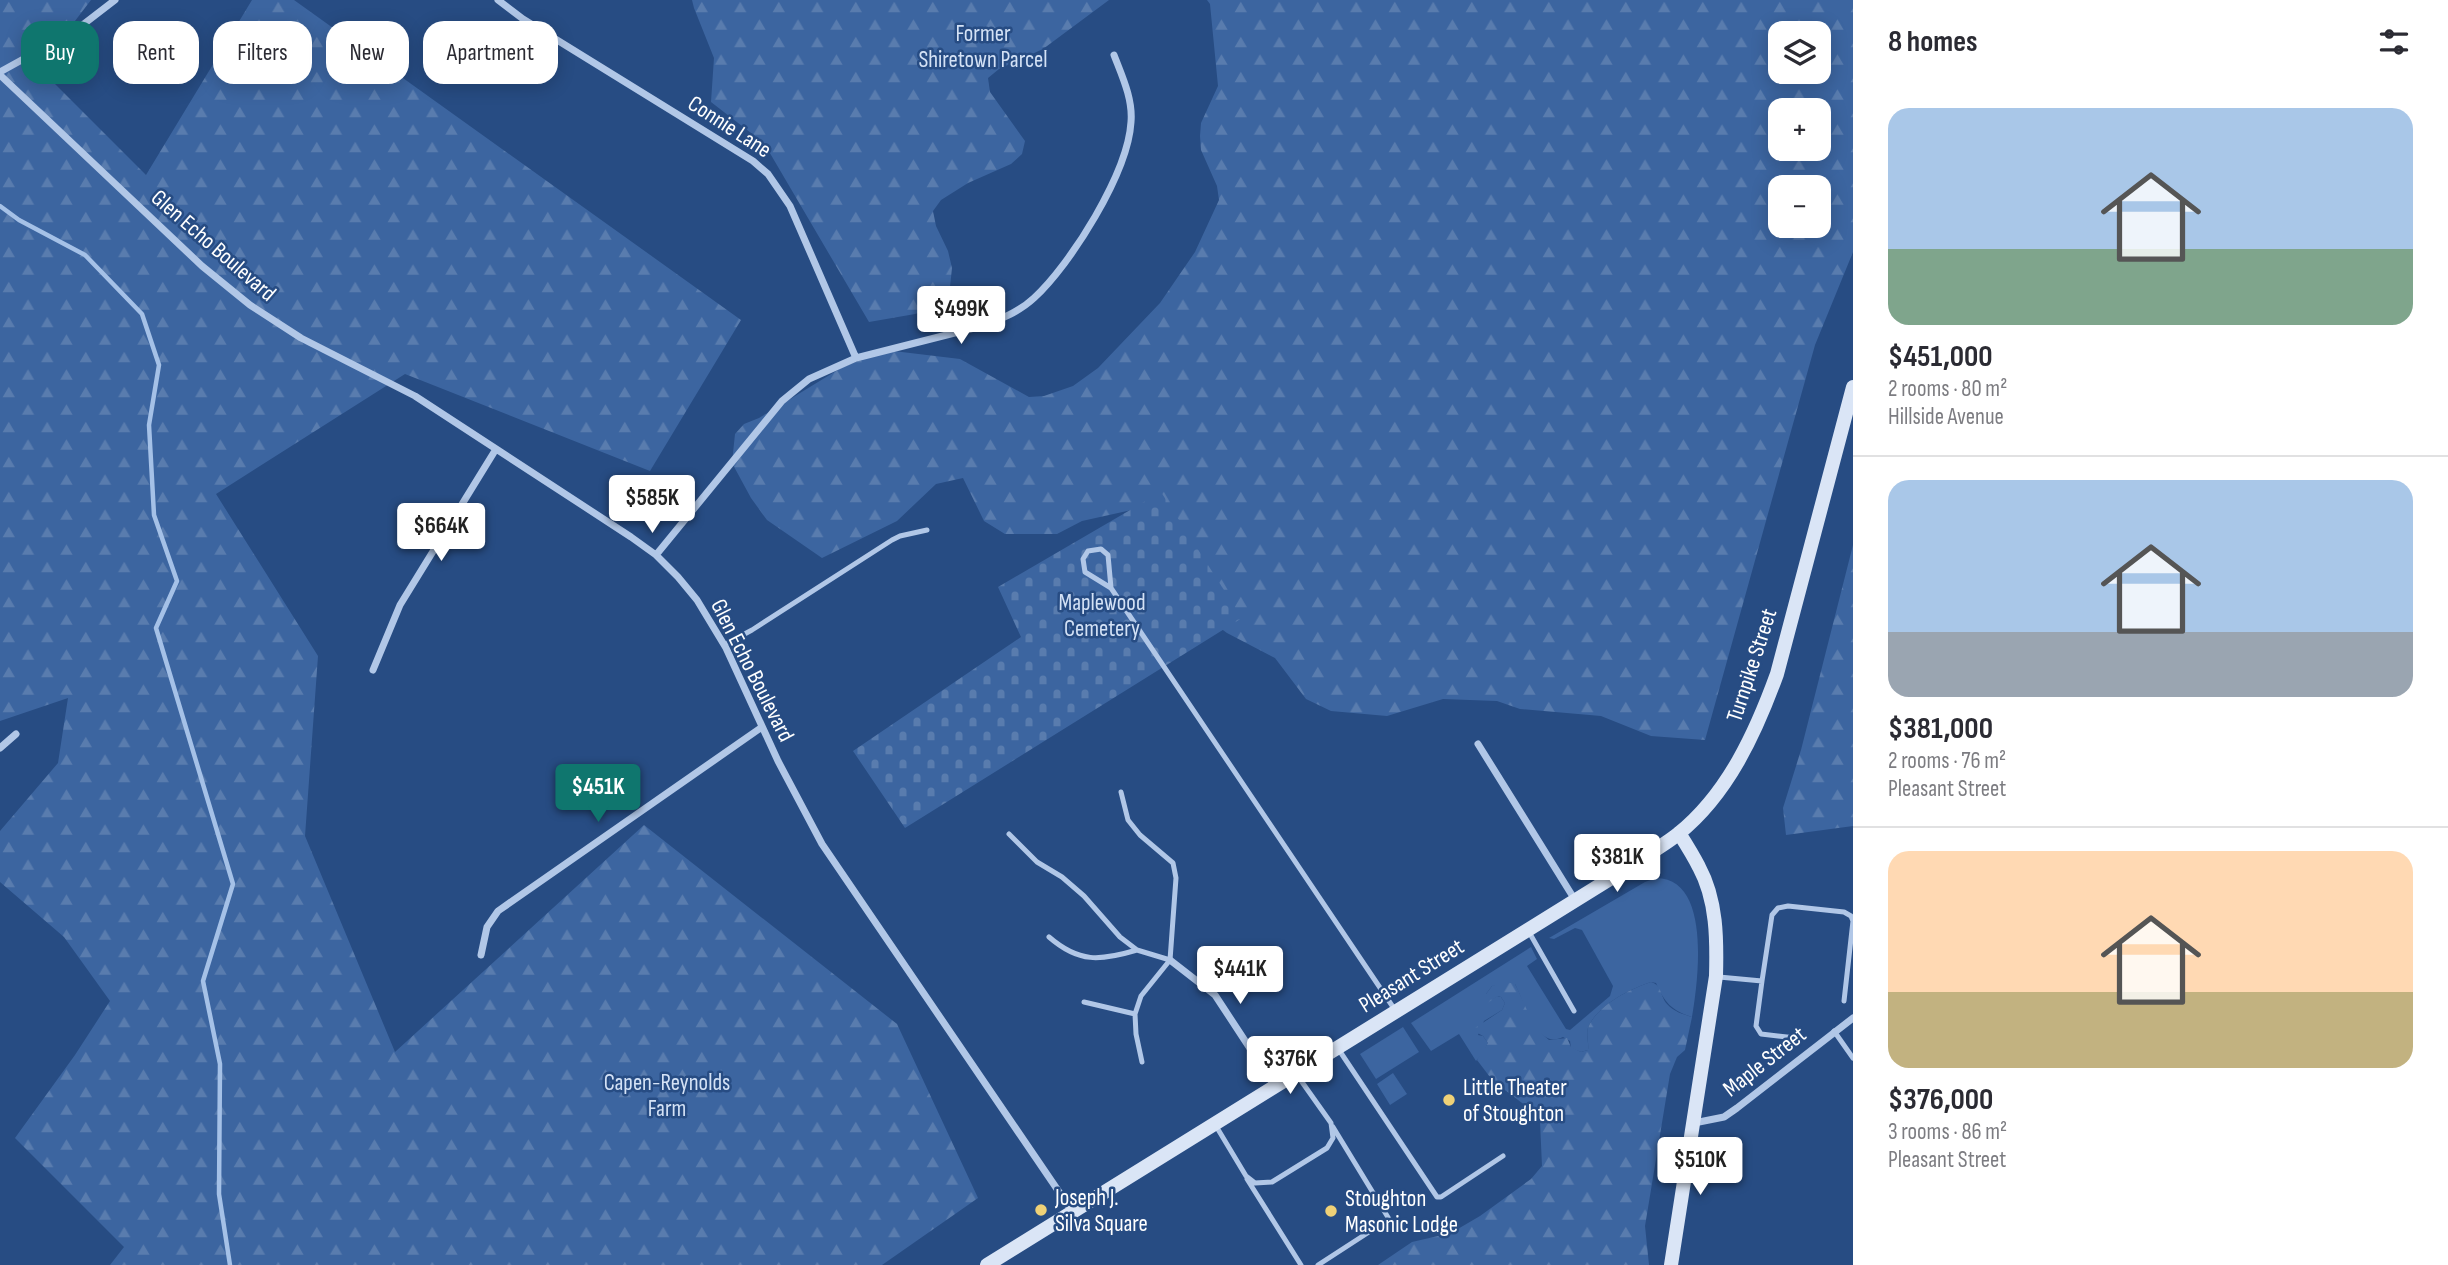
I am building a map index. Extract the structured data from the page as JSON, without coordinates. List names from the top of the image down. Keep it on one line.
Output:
{"streets":{"main road":["Turnpike Street","Pleasant Street"],"street":["Connie Lane","Glen Echo Boulevard","Maple Street"]},"crossings":[["Glen Echo Boulevard","Pleasant Street"],["Turnpike Street","Pleasant Street"]],"parks":["Former Shiretown Parcel","Maplewood Cemetery","Capen-Reynolds Farm"],"places":["Little Theater of Stoughton","Joseph J. Silva Square","Stoughton Masonic Lodge"],"page":{"heading":"8 homes","map_buttons":["+","−"],"chip":["Buy","Rent","Filters","New","Apartment"],"list":[{"name":"$451,000","note":"2 rooms · 80 m² · Hillside Avenue"},{"name":"$381,000","note":"2 rooms · 76 m² · Pleasant Street"},{"name":"$376,000","note":"3 rooms · 86 m² · Pleasant Street"}],"price":["$499K","$585K","$664K","$451K","$381K","$441K","$376K","$510K"]}}
